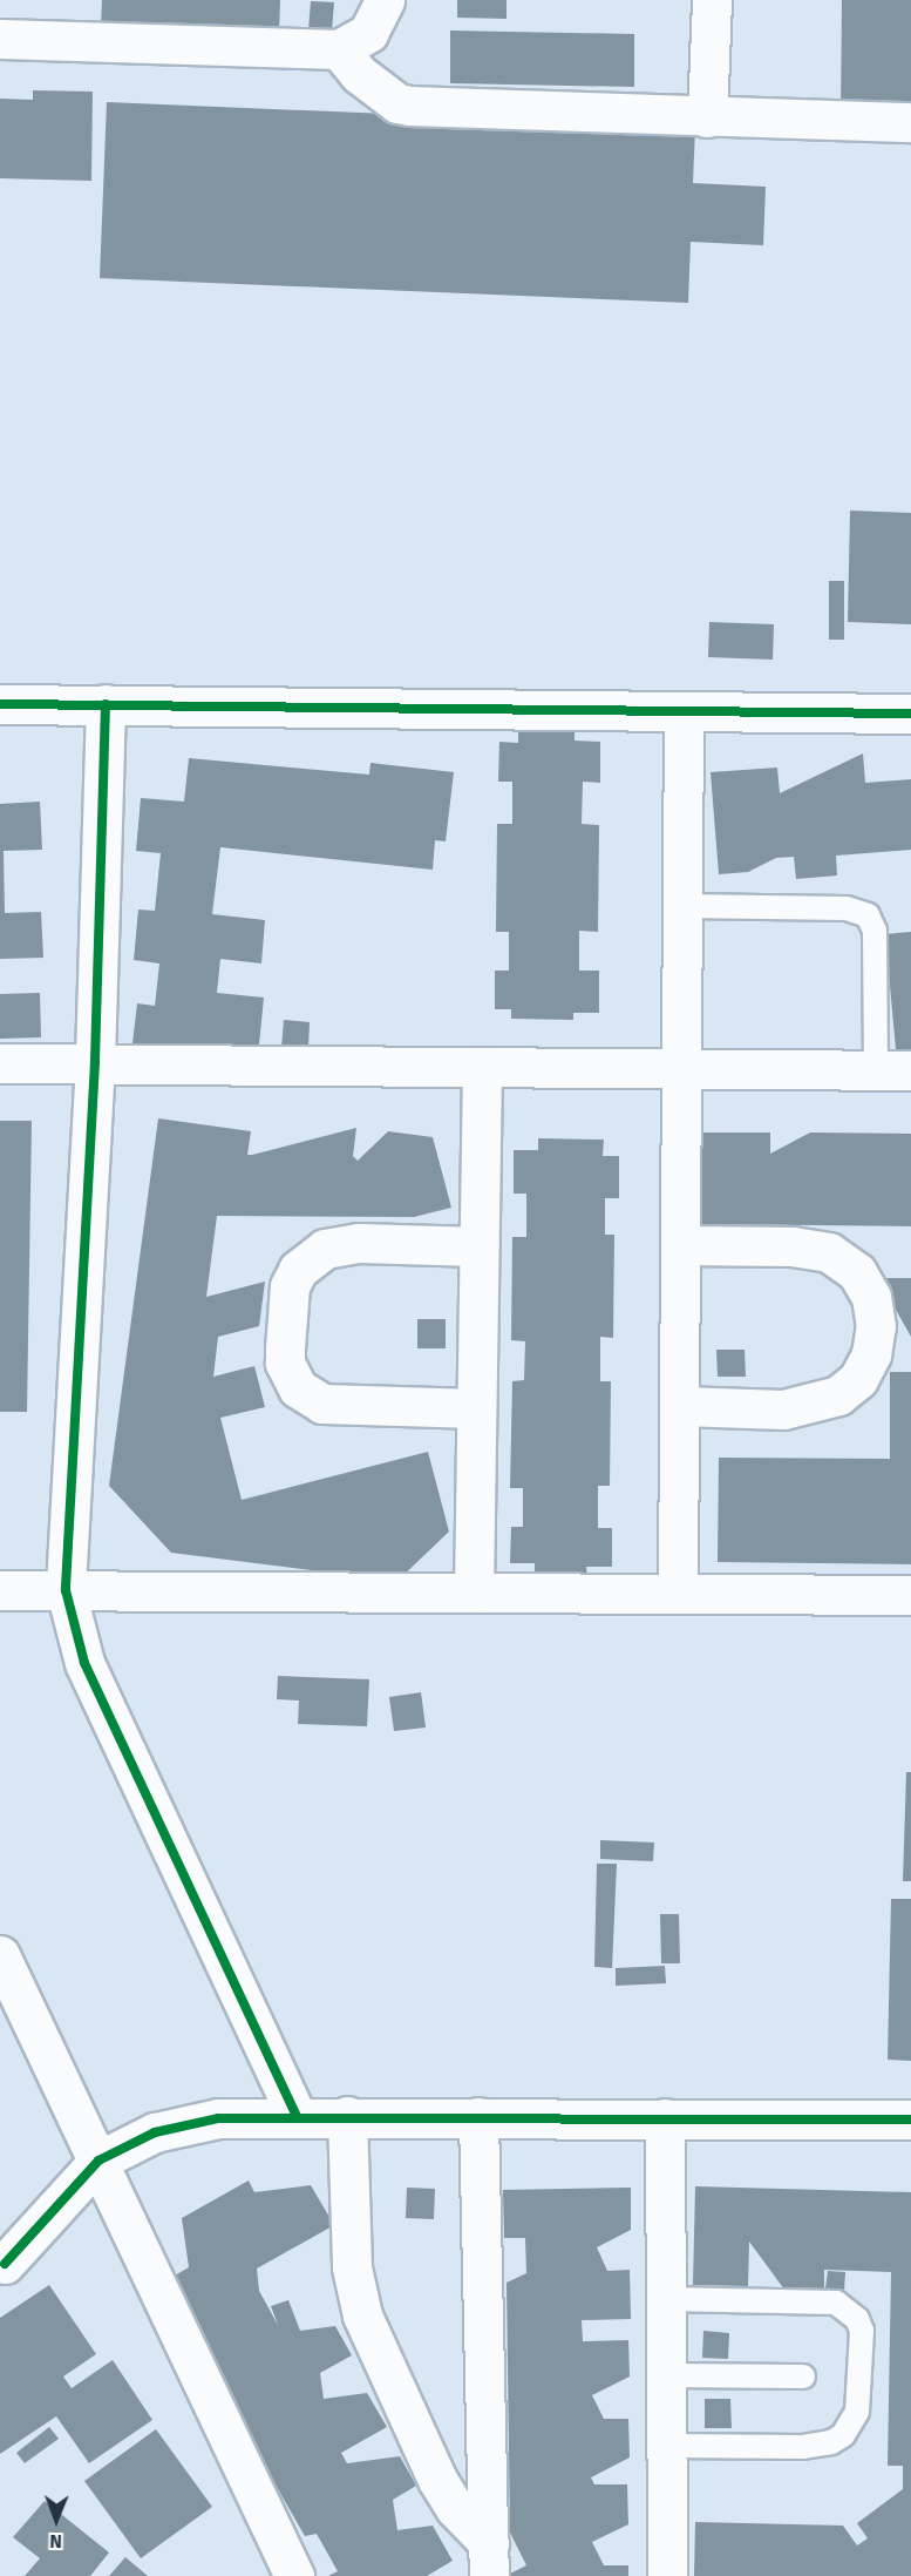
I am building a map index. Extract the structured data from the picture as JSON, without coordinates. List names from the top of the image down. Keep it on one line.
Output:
{"north":"bottom"}
